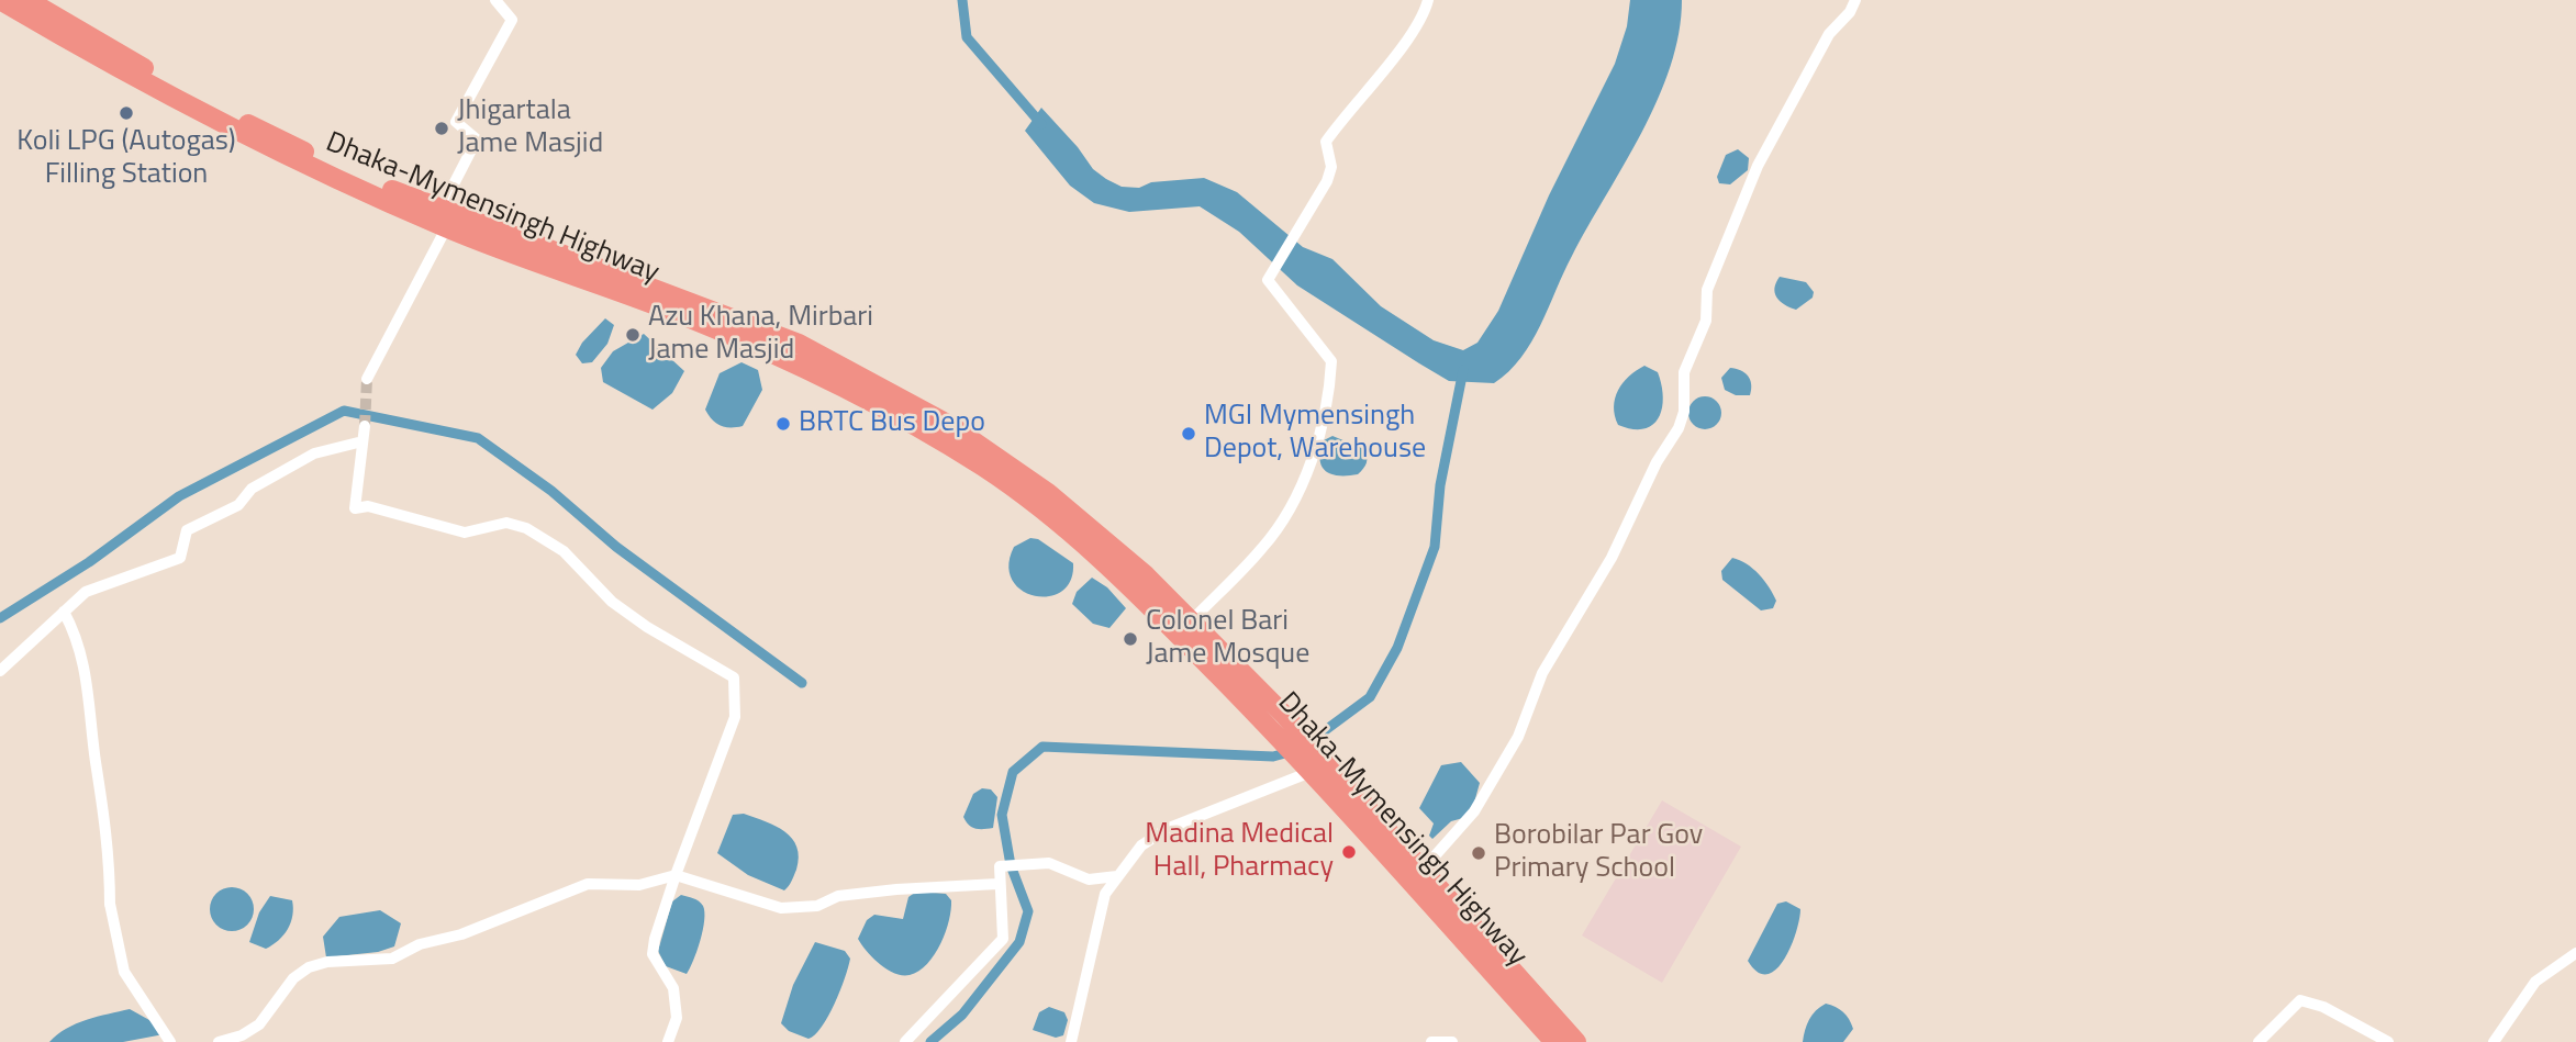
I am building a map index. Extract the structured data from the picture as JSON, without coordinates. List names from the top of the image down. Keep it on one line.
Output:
{"streets":{"highway":["Dhaka-Mymensingh Highway"]},"places":["Koli LPG (Autogas) Filling Station","Jhigartala Jame Masjid","Azu Khana, Mirbari Jame Masjid","BRTC Bus Depo","MGI Mymensingh Depot, Warehouse","Colonel Bari Jame Mosque","Madina Medical Hall, Pharmacy","Borobilar Par Gov Primary School"]}
